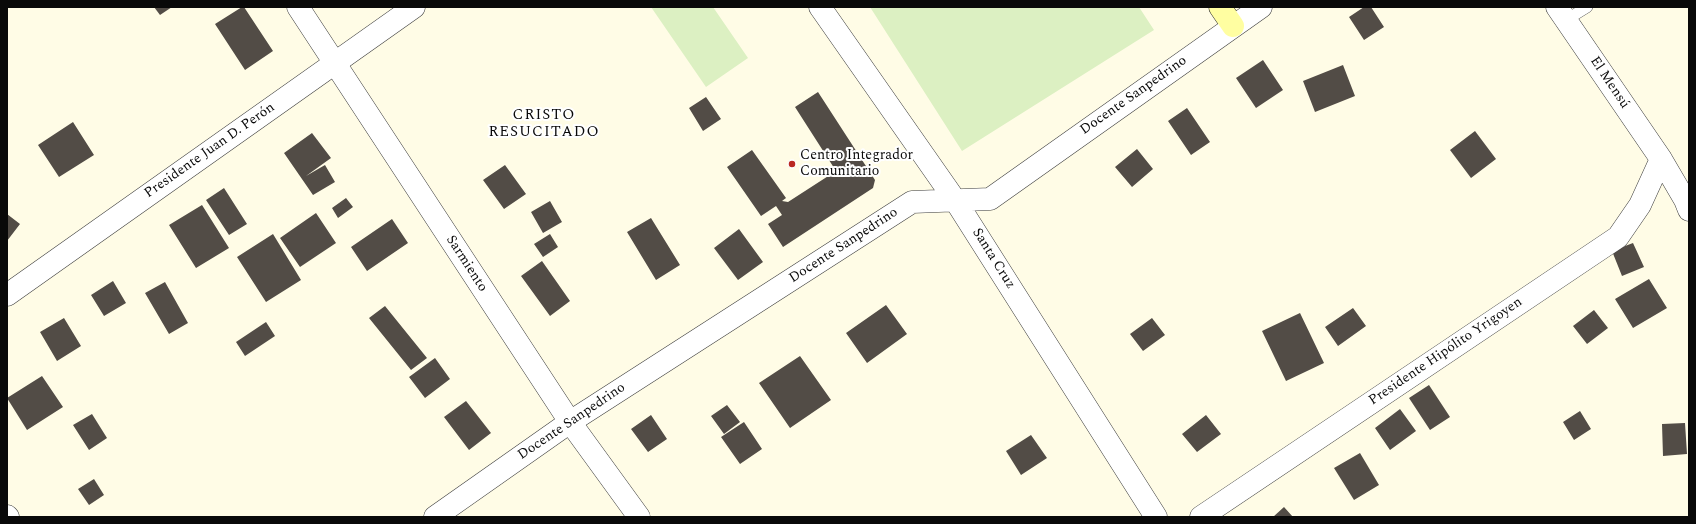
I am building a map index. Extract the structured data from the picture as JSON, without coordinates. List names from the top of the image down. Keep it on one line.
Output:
{"streets":{"street":["El Mensú","Docente Sanpedrino","Presidente Juan D. Perón","Santa Cruz","Sarmiento","Presidente Hipólito Yrigoyen"]},"crossings":[["El Mensú","Presidente Hipólito Yrigoyen"],["Docente Sanpedrino","Santa Cruz"],["Docente Sanpedrino","Sarmiento"],["Presidente Juan D. Perón","Sarmiento"]],"districts":["CRISTO RESUCITADO"],"places":["Centro Integrador Comunitario"]}
